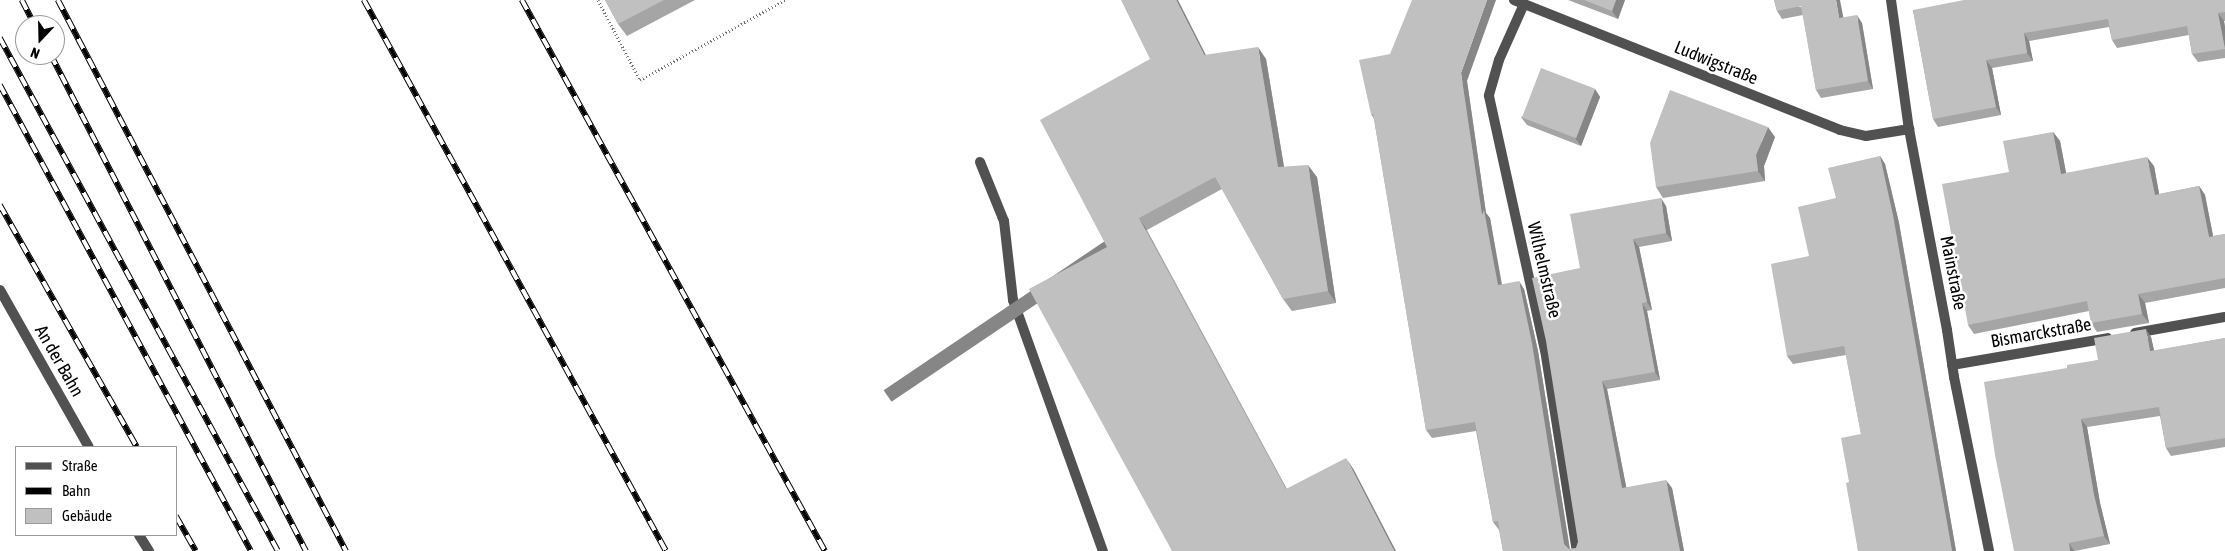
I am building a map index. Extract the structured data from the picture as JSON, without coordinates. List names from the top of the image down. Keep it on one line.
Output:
{"streets":{"street":["Ludwigstraße","Wilhelmstraße","Mainstraße","Bismarckstraße","An der Bahn"]},"crossings":[["Ludwigstraße","Wilhelmstraße"],["Ludwigstraße","Mainstraße"],["Mainstraße","Bismarckstraße"]],"legend":["Straße","Bahn","Gebäude"],"north":"bottom"}
